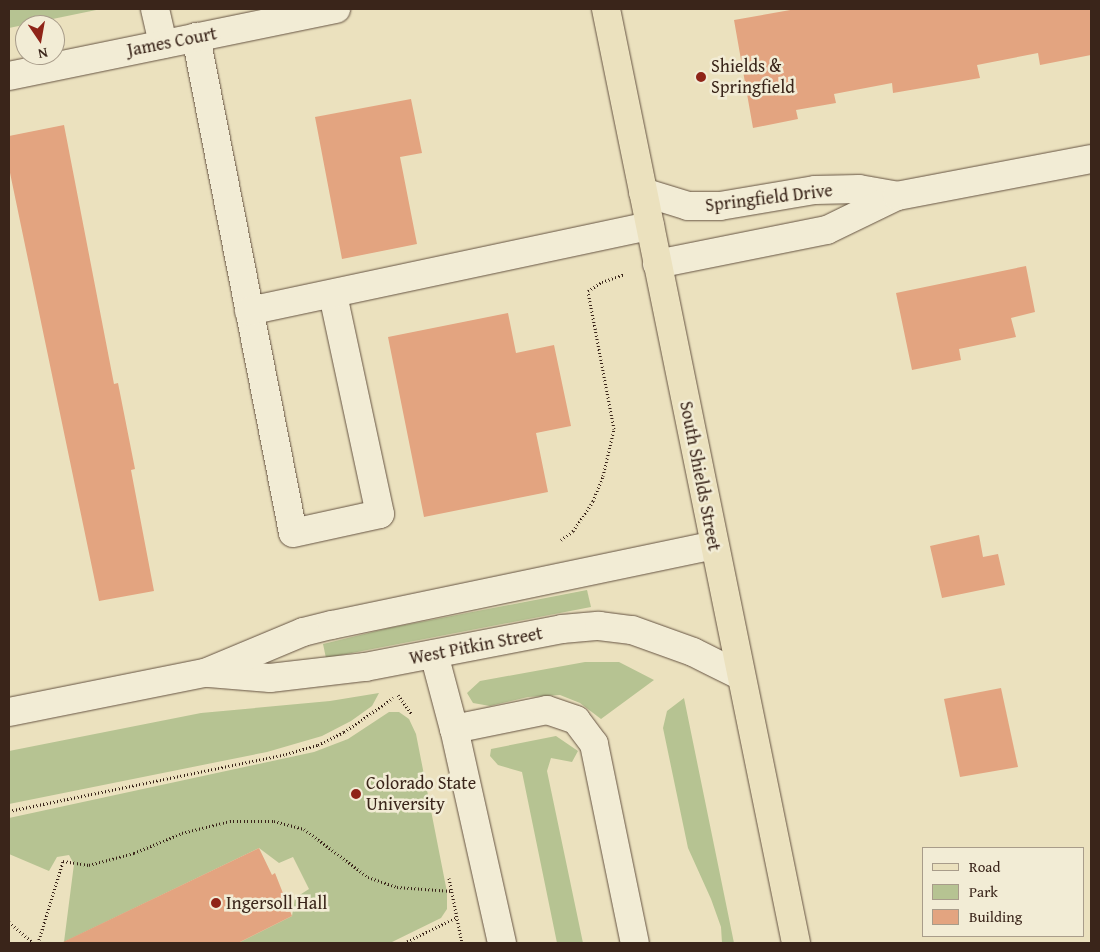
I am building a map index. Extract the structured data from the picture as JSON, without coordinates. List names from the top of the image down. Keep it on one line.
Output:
{"streets":{"main road":["South Shields Street"],"street":["James Court","Springfield Drive","West Pitkin Street"]},"crossings":[["Springfield Drive","South Shields Street"],["South Shields Street","West Pitkin Street"]],"places":["Shields & Springfield","Colorado State University","Ingersoll Hall"],"legend":["Road","Park","Building"],"north":"bottom"}
